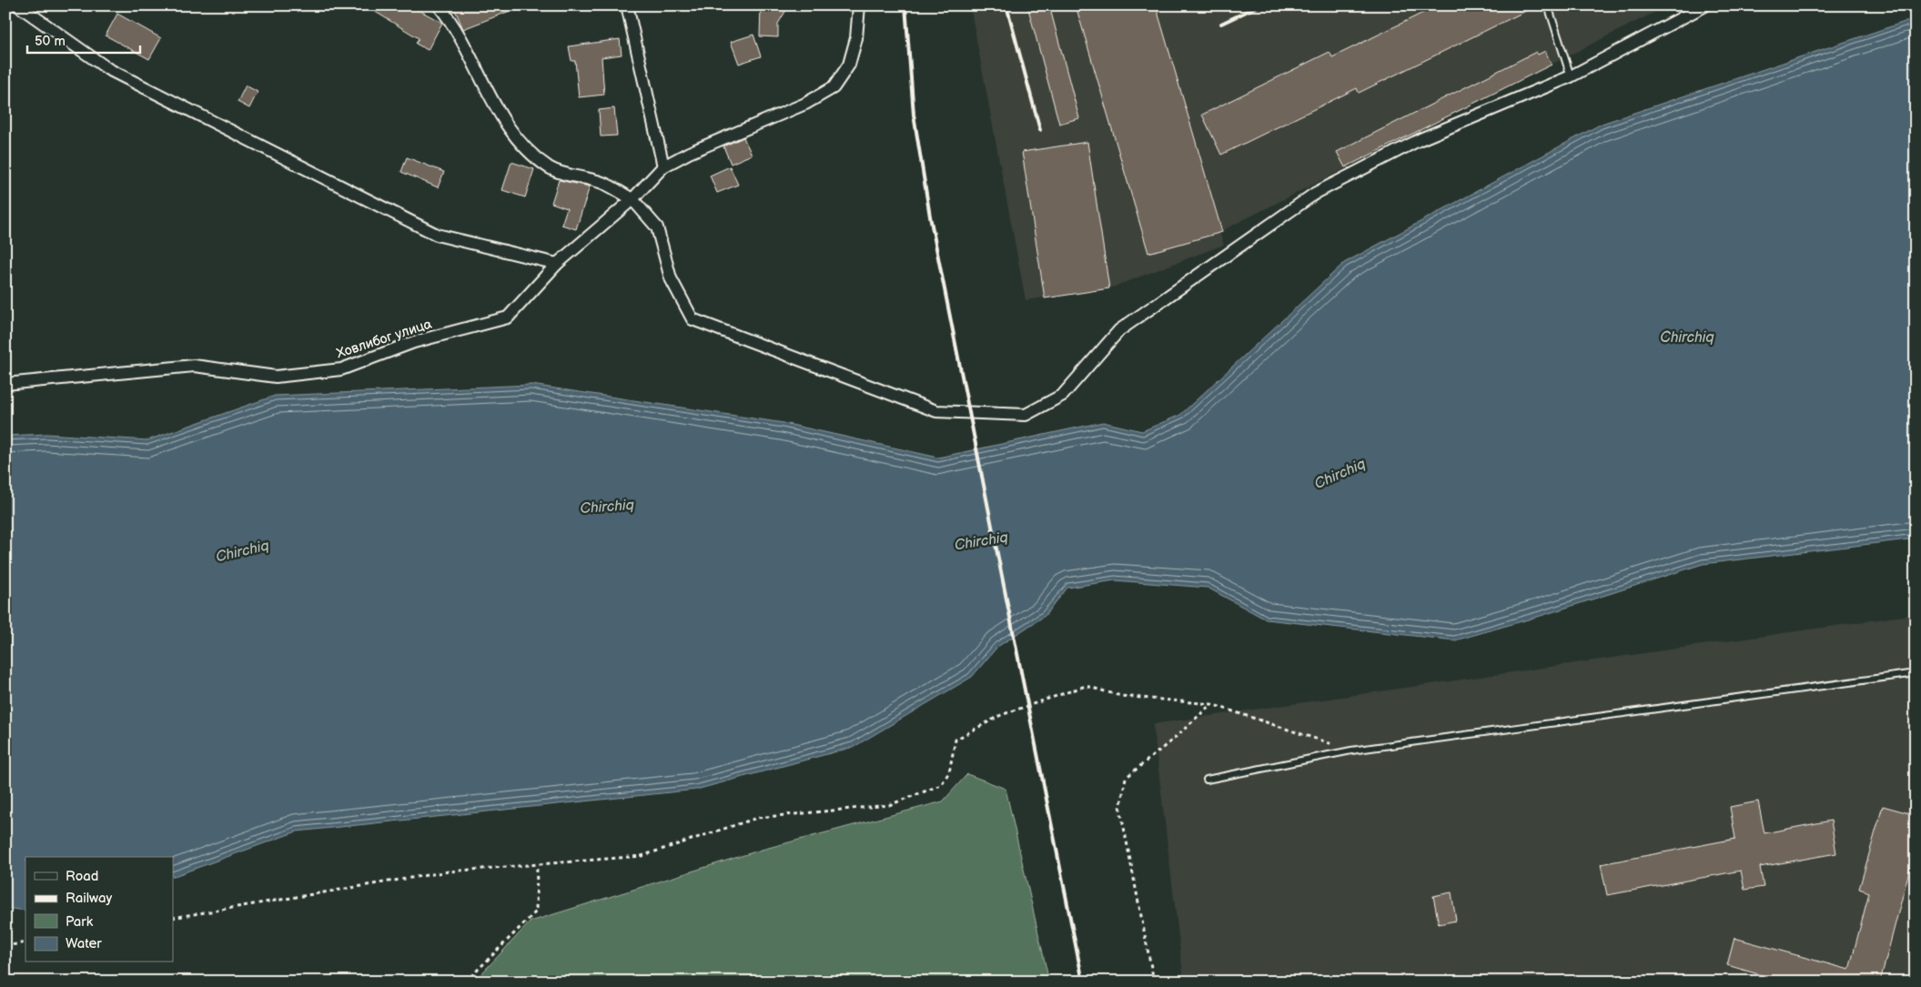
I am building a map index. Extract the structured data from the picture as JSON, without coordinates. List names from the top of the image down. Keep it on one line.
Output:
{"streets":{"street":["Ховлибог улица"]},"water":["Chirchiq"],"legend":["Road","Railway","Park","Water"],"scale_bar":"50 m"}
